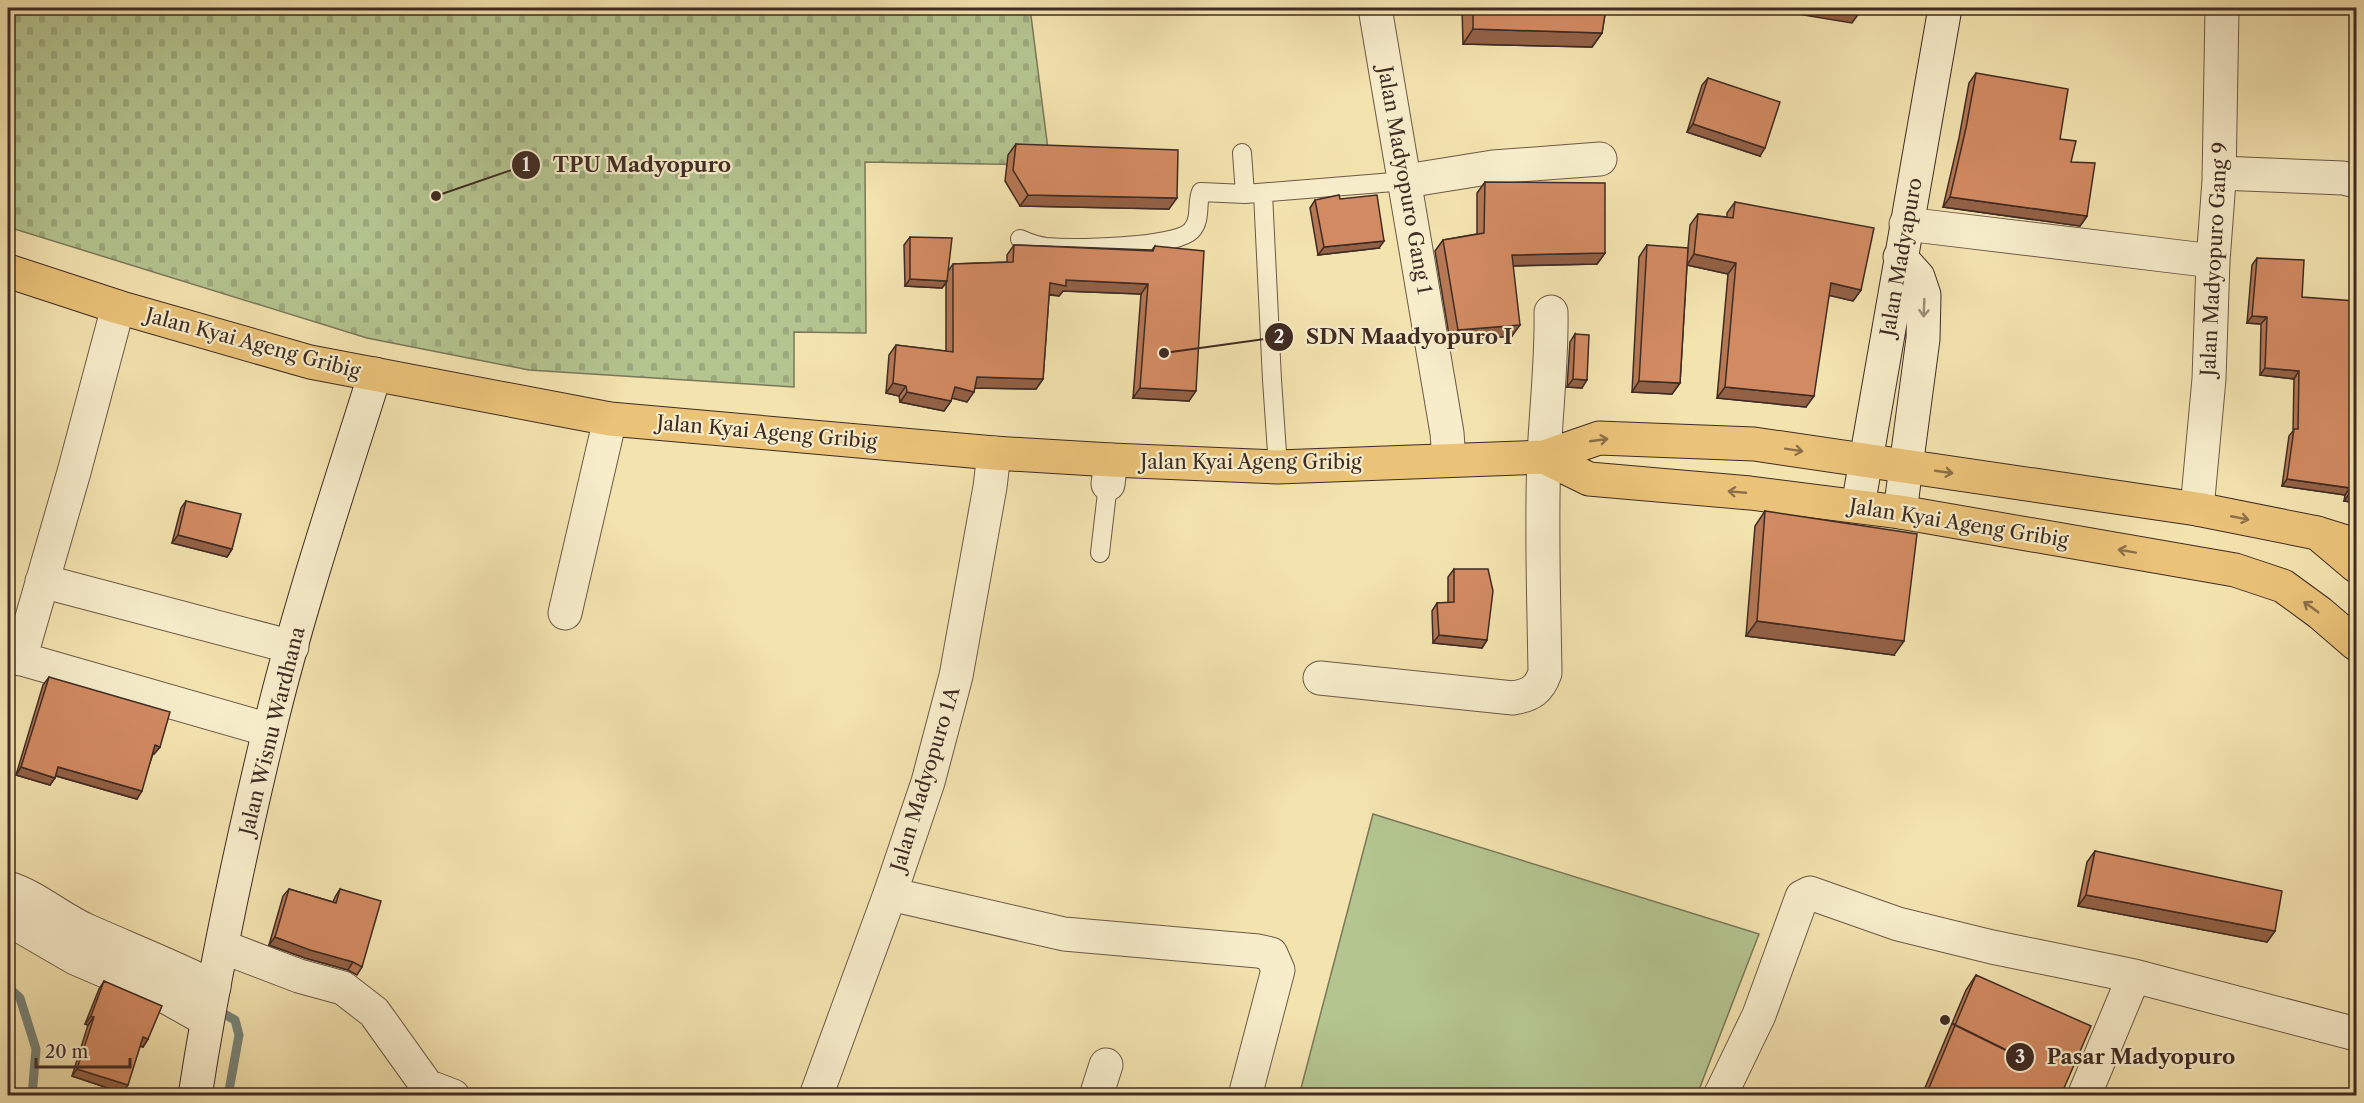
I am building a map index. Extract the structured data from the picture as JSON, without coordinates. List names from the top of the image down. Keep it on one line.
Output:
{"streets":{"main road":["Jalan Kyai Ageng Gribig"],"street":["Jalan Madyopuro Gang 1","Jalan Madyapuro","Jalan Madyopuro Gang 9","Jalan Wisnu Wardhana","Jalan Madyopuro 1A"]},"crossings":[["Jalan Madyopuro Gang 1","Jalan Kyai Ageng Gribig"],["Jalan Madyapuro","Jalan Kyai Ageng Gribig"],["Jalan Madyopuro Gang 9","Jalan Kyai Ageng Gribig"],["Jalan Kyai Ageng Gribig","Jalan Wisnu Wardhana"],["Jalan Kyai Ageng Gribig","Jalan Madyopuro 1A"]],"places":["TPU Madyopuro","SDN Maadyopuro I","Pasar Madyopuro"],"scale_bar":"20 m"}
